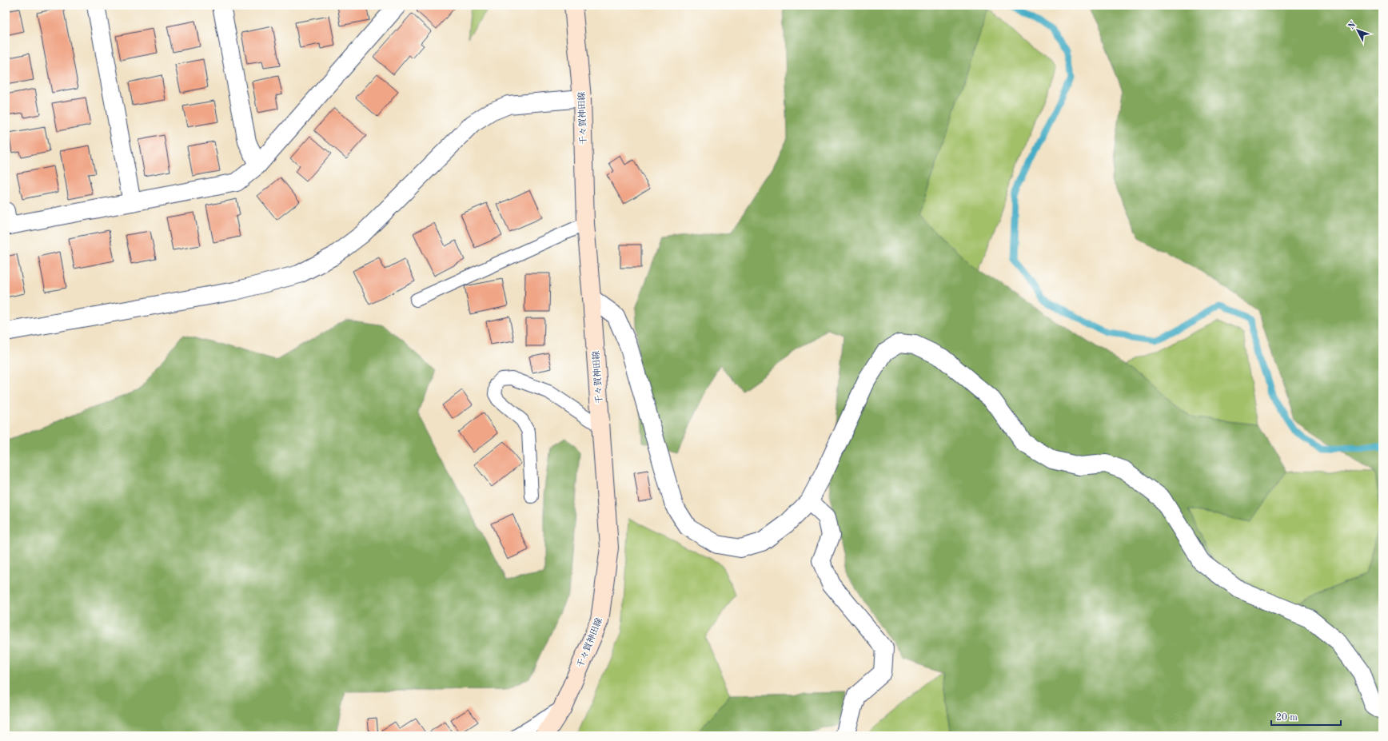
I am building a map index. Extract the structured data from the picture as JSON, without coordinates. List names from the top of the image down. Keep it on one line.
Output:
{"streets":{"main road":["千々賀神田線"]},"scale_bar":"20 m","north":"top left"}
